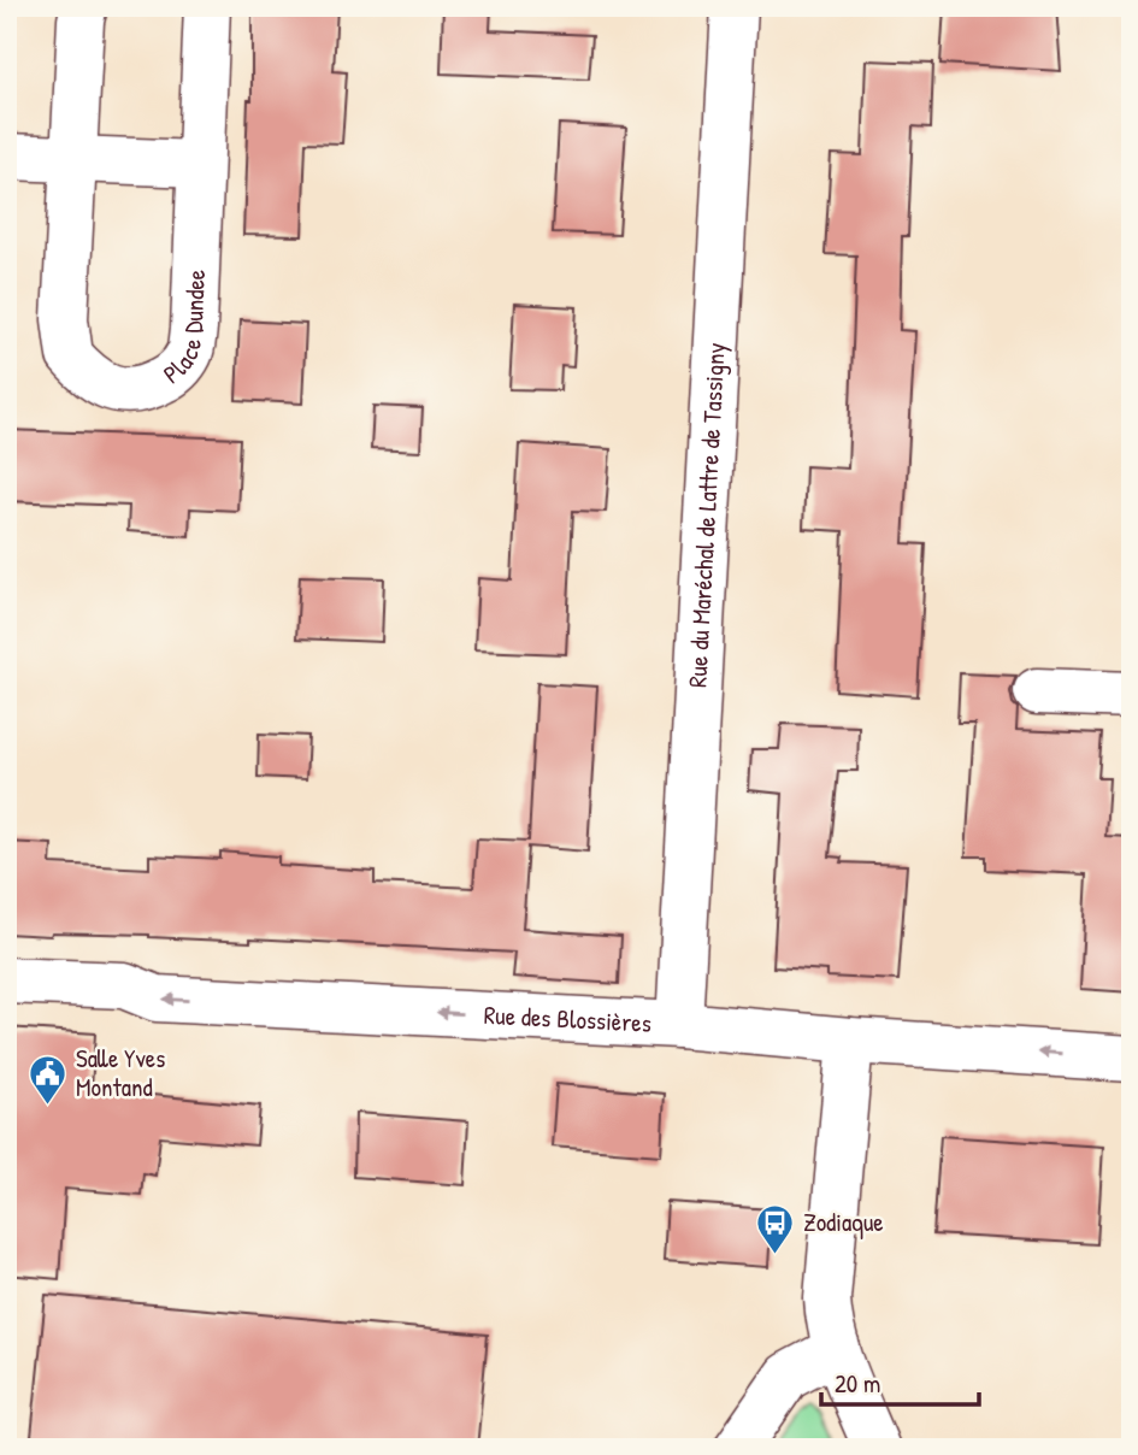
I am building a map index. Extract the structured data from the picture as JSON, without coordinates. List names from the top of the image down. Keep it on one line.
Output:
{"streets":{"street":["Place Dundee","Rue du Maréchal de Lattre de Tassigny","Rue des Blossières"]},"crossings":[["Rue du Maréchal de Lattre de Tassigny","Rue des Blossières"]],"one_way":["Rue des Blossières"],"places":{"public building":["Salle Yves Montand"],"bus stop":["Zodiaque"]},"scale_bar":"20 m"}
